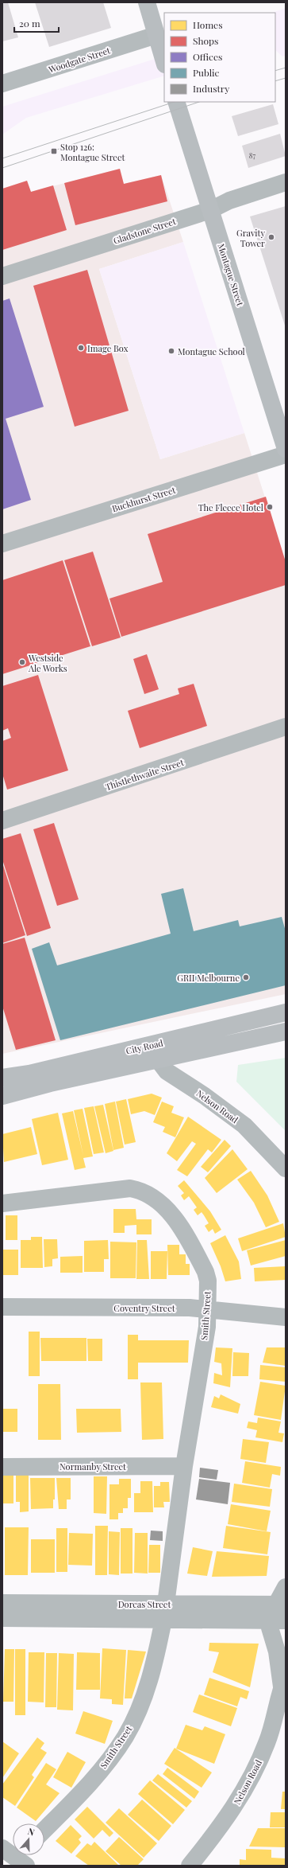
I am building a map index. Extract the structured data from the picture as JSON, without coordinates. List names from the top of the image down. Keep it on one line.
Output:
{"streets":{"main road":["Montague Street","City Road"],"street":["Woodgate Street","Gladstone Street","Buckhurst Street","Thistlethwaite Street","Nelson Road","Coventry Street","Smith Street","Normanby Street","Dorcas Street"]},"crossings":[["Gladstone Street","Montague Street"],["City Road","Nelson Road"],["Nelson Road","Dorcas Street"],["Coventry Street","Smith Street"],["Smith Street","Normanby Street"],["Smith Street","Dorcas Street"]],"places":{"transit":["Stop 126: Montague Street"],"other":["Gravity Tower","Image Box","Montague School","The Fleece Hotel","Westside Ale Works","GRII Melbourne"]},"house_numbers":["87"],"legend":["Homes","Shops","Offices","Public","Industry"],"scale_bar":"20 m","north":"top"}
